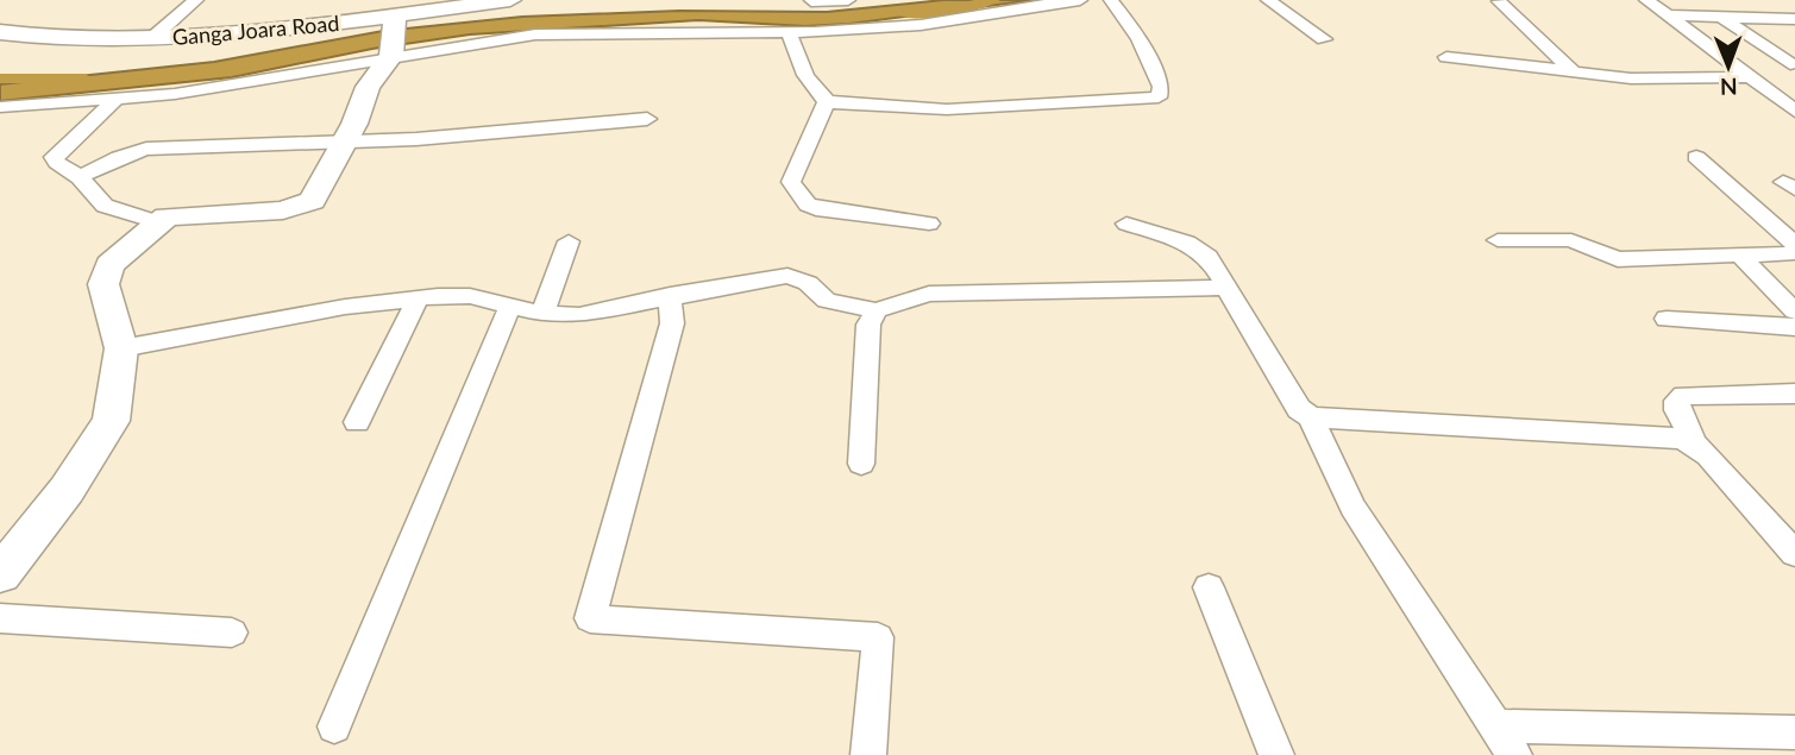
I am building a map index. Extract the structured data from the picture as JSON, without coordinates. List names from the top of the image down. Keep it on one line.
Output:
{"streets":{"main road":["Ganga Joara Road"]},"north":"bottom"}
